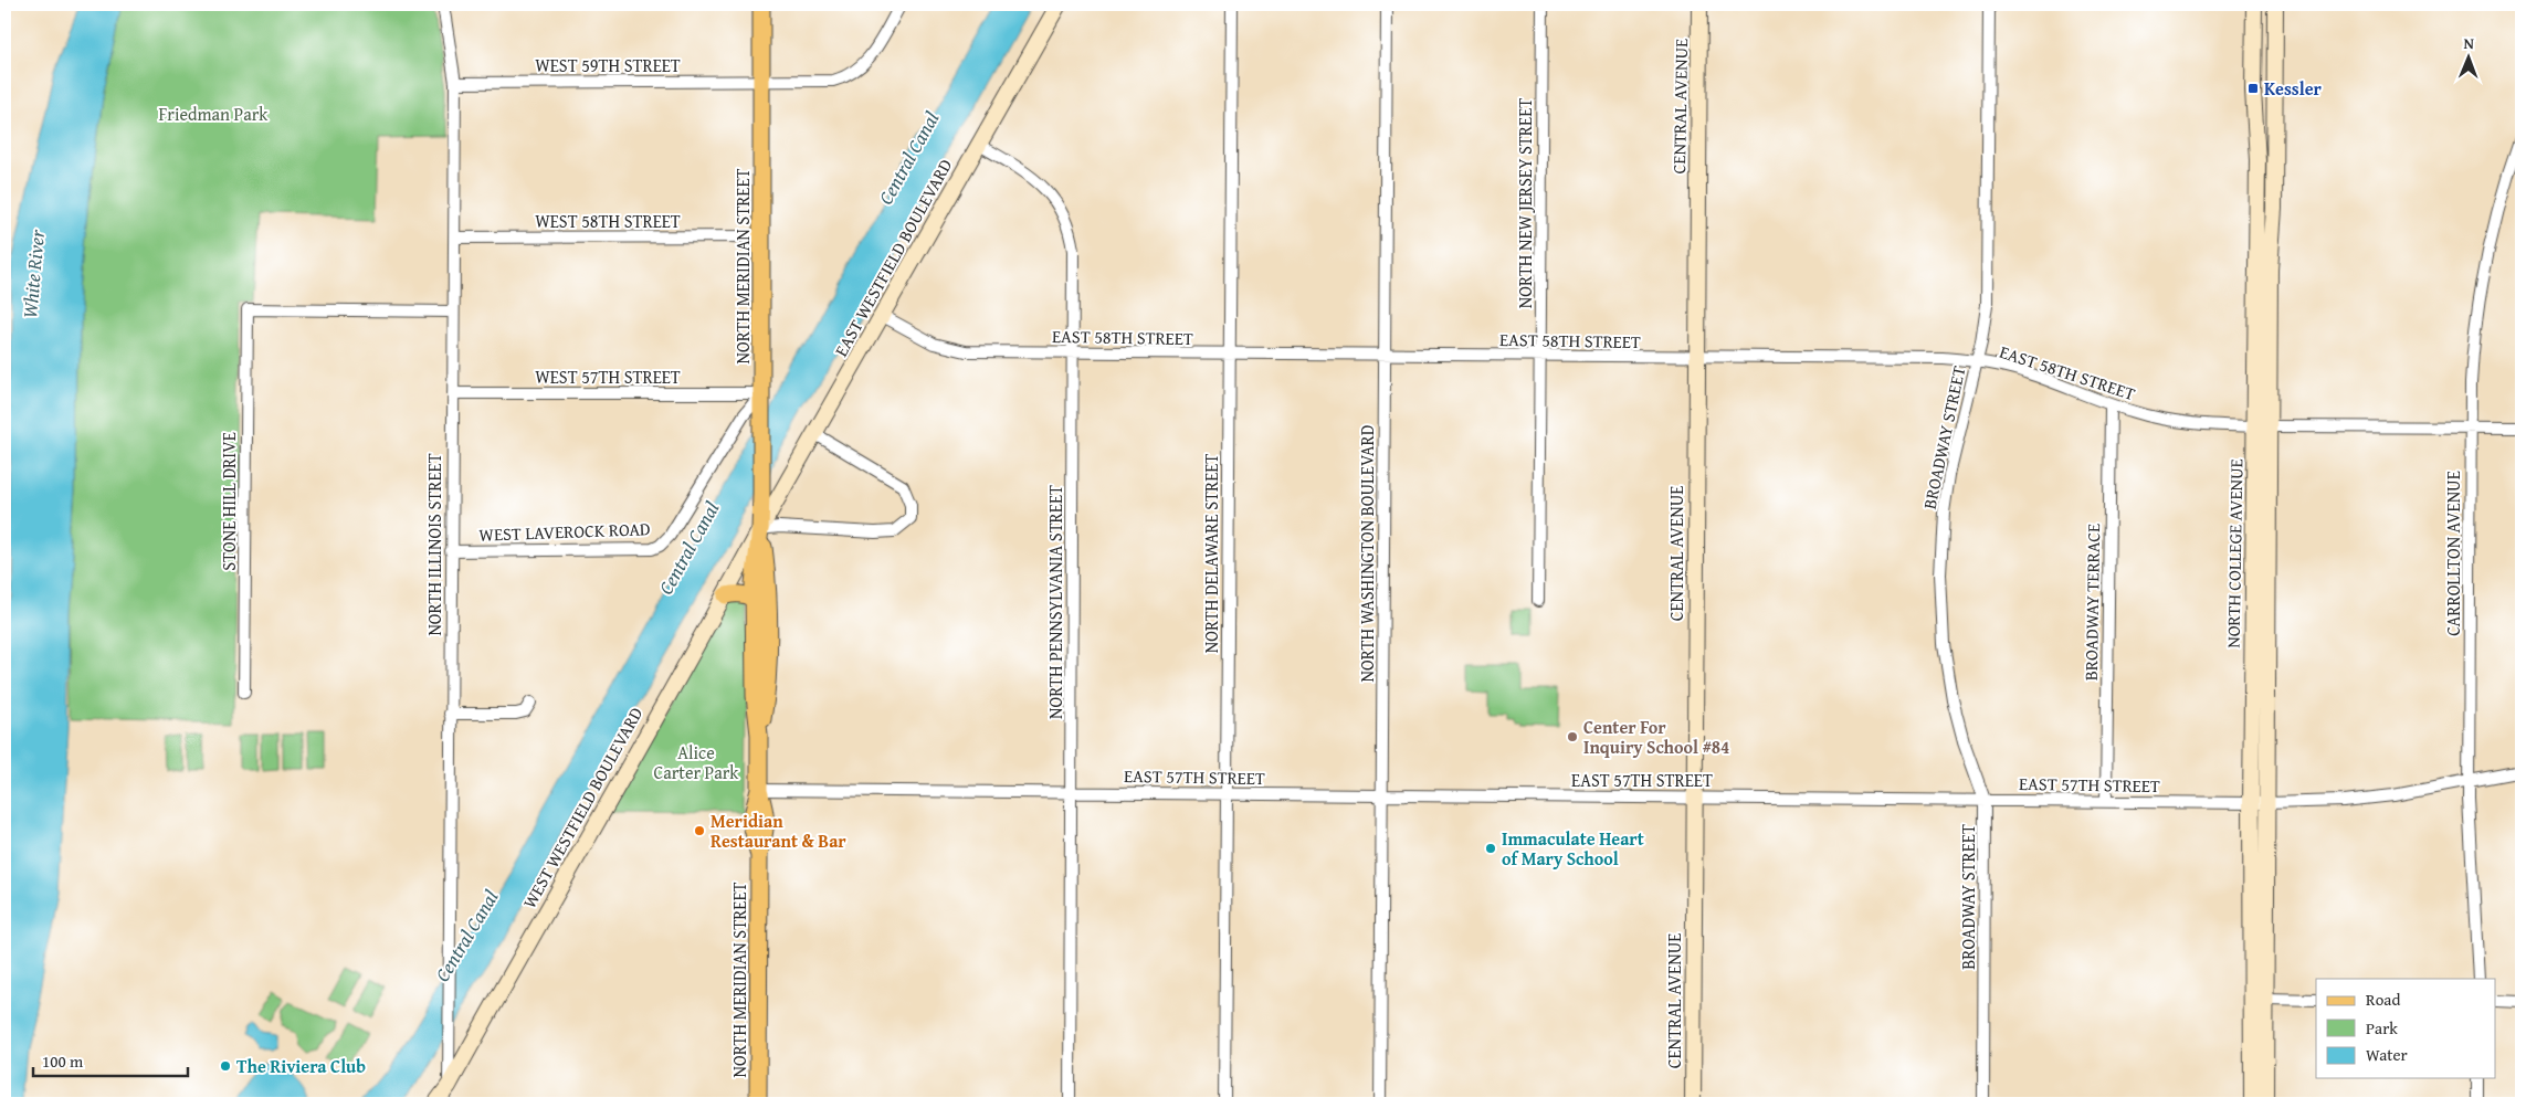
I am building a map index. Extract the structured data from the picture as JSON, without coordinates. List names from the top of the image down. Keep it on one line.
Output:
{"streets":{"main road":["CENTRAL AVENUE","EAST WESTFIELD BOULEVARD","NORTH MERIDIAN STREET","NORTH COLLEGE AVENUE","WEST WESTFIELD BOULEVARD"],"street":["WEST 59TH STREET","NORTH NEW JERSEY STREET","WEST 58TH STREET","EAST 58TH STREET","WEST 57TH STREET","BROADWAY STREET","STONE HILL DRIVE","WEST LAVEROCK ROAD","NORTH ILLINOIS STREET","NORTH DELAWARE STREET","NORTH WASHINGTON BOULEVARD","CARROLLTON AVENUE","NORTH PENNSYLVANIA STREET","BROADWAY TERRACE","EAST 57TH STREET"]},"crossings":[["WEST 59TH STREET","NORTH MERIDIAN STREET"],["WEST 59TH STREET","NORTH ILLINOIS STREET"],["CENTRAL AVENUE","EAST 58TH STREET"],["CENTRAL AVENUE","EAST 57TH STREET"],["NORTH NEW JERSEY STREET","EAST 58TH STREET"],["WEST 58TH STREET","NORTH MERIDIAN STREET"],["WEST 58TH STREET","NORTH ILLINOIS STREET"],["EAST WESTFIELD BOULEVARD","NORTH MERIDIAN STREET"],["EAST WESTFIELD BOULEVARD","EAST 58TH STREET"],["EAST WESTFIELD BOULEVARD","NORTH PENNSYLVANIA STREET"],["EAST WESTFIELD BOULEVARD","WEST WESTFIELD BOULEVARD"],["NORTH MERIDIAN STREET","WEST 57TH STREET"],["NORTH MERIDIAN STREET","WEST LAVEROCK ROAD"],["NORTH MERIDIAN STREET","EAST 57TH STREET"],["NORTH MERIDIAN STREET","WEST WESTFIELD BOULEVARD"],["EAST 58TH STREET","BROADWAY STREET"],["EAST 58TH STREET","NORTH DELAWARE STREET"],["EAST 58TH STREET","NORTH WASHINGTON BOULEVARD"],["EAST 58TH STREET","NORTH COLLEGE AVENUE"],["EAST 58TH STREET","CARROLLTON AVENUE"],["EAST 58TH STREET","NORTH PENNSYLVANIA STREET"],["EAST 58TH STREET","BROADWAY TERRACE"],["WEST 57TH STREET","WEST LAVEROCK ROAD"],["WEST 57TH STREET","NORTH ILLINOIS STREET"],["BROADWAY STREET","EAST 57TH STREET"],["STONE HILL DRIVE","NORTH ILLINOIS STREET"],["WEST LAVEROCK ROAD","NORTH ILLINOIS STREET"],["NORTH ILLINOIS STREET","WEST WESTFIELD BOULEVARD"],["NORTH DELAWARE STREET","EAST 57TH STREET"],["NORTH WASHINGTON BOULEVARD","EAST 57TH STREET"],["NORTH COLLEGE AVENUE","EAST 57TH STREET"],["CARROLLTON AVENUE","EAST 57TH STREET"],["NORTH PENNSYLVANIA STREET","EAST 57TH STREET"],["BROADWAY TERRACE","EAST 57TH STREET"]],"water":["Central Canal","White River"],"parks":["Friedman Park","Alice Carter Park"],"places":{"transit":["Kessler"],"other":["Center For Inquiry School #84","Meridian Restaurant & Bar","Immaculate Heart of Mary School","The Riviera Club"]},"legend":["Road","Park","Water"],"scale_bar":"100 m","north":"top"}
